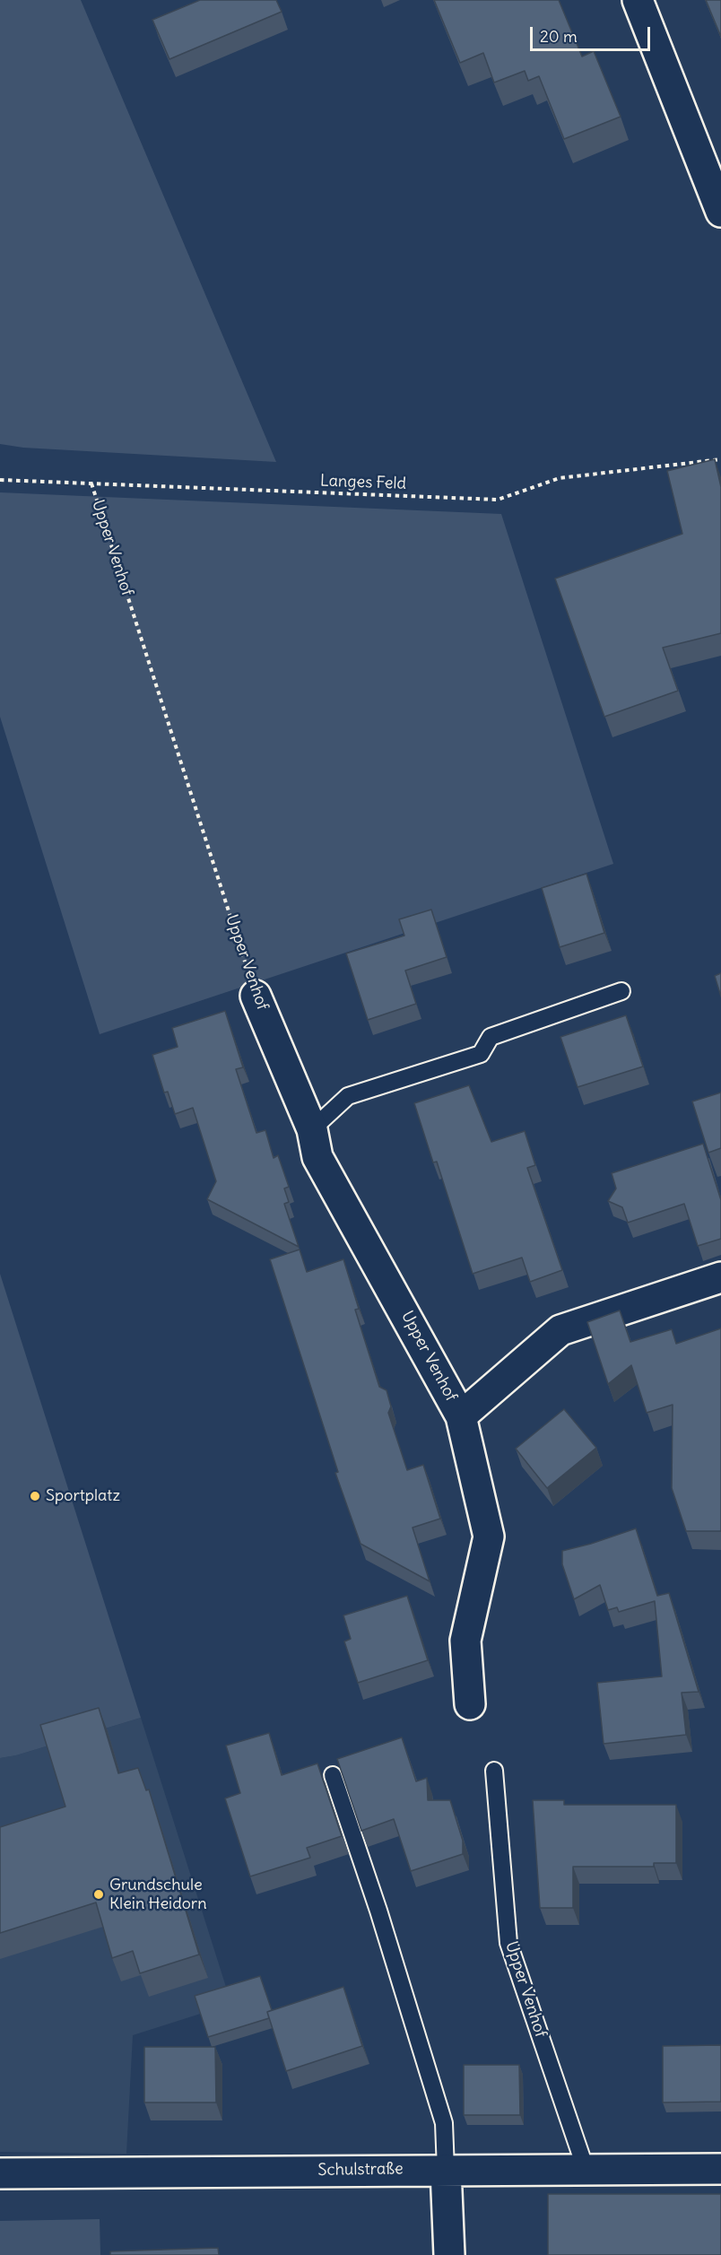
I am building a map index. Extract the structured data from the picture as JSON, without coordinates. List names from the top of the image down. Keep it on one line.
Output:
{"streets":{"street":["Upper Venhof","Schulstraße"],"path":["Langes Feld"]},"crossings":[["Langes Feld","Upper Venhof"],["Upper Venhof","Schulstraße"]],"places":["Sportplatz","Grundschule Klein Heidorn"],"scale_bar":"20 m"}
